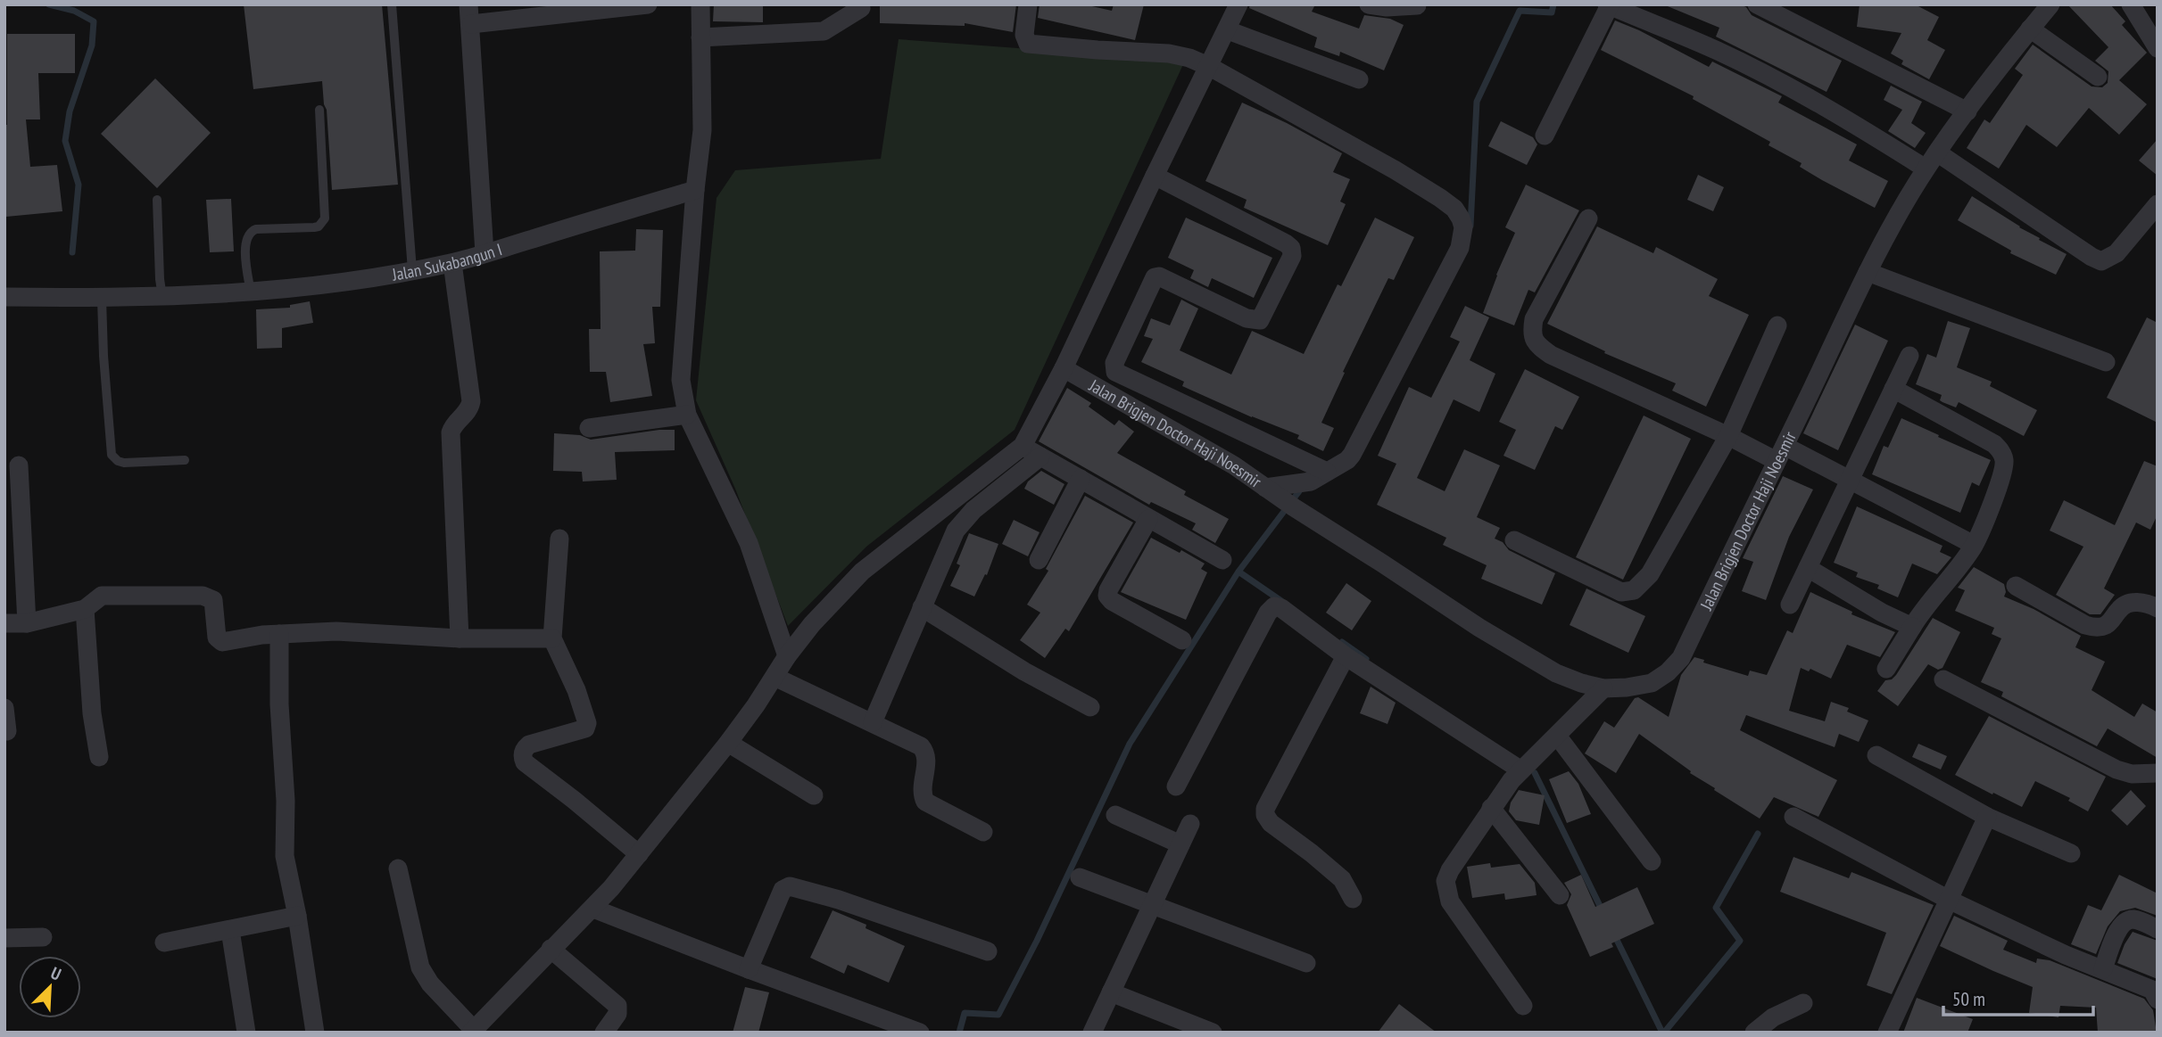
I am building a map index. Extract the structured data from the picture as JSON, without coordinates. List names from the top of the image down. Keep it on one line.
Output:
{"streets":{"street":["Jalan Sukabangun I","Jalan Brigjen Doctor Haji Noesmir"]},"scale_bar":"50 m","north":"top right"}
